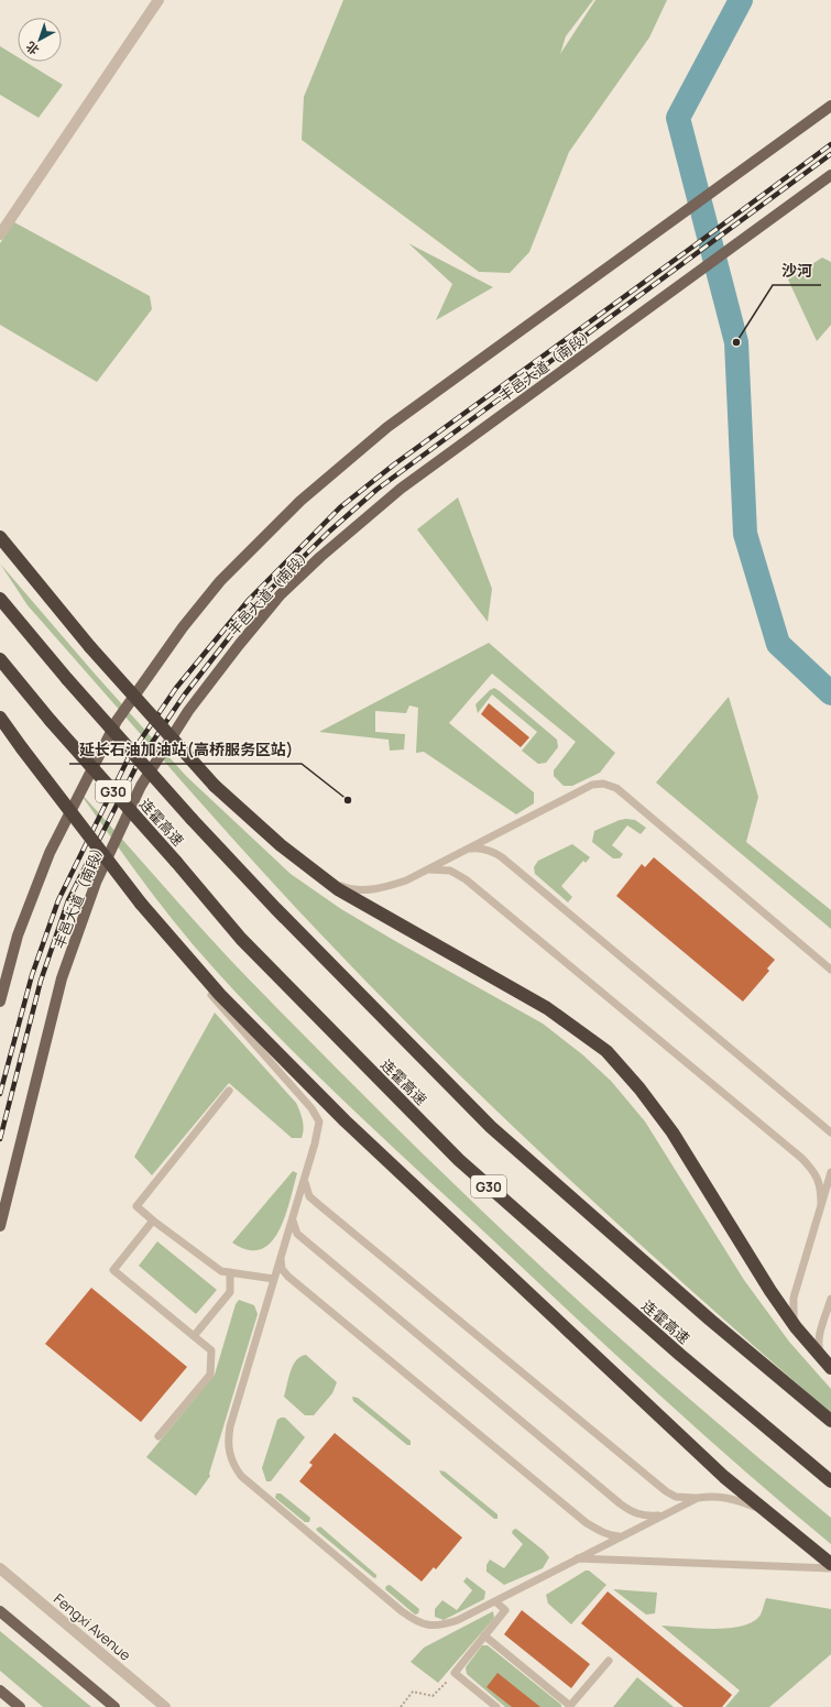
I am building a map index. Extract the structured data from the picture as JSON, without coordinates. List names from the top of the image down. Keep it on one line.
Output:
{"streets":{"highway":["G30","连霍高速"],"main road":["丰邑大道（南段）"],"street":["Fengxi Avenue"]},"places":["沙河","延长石油加油站(高桥服务区站)"],"north":"bottom left"}
